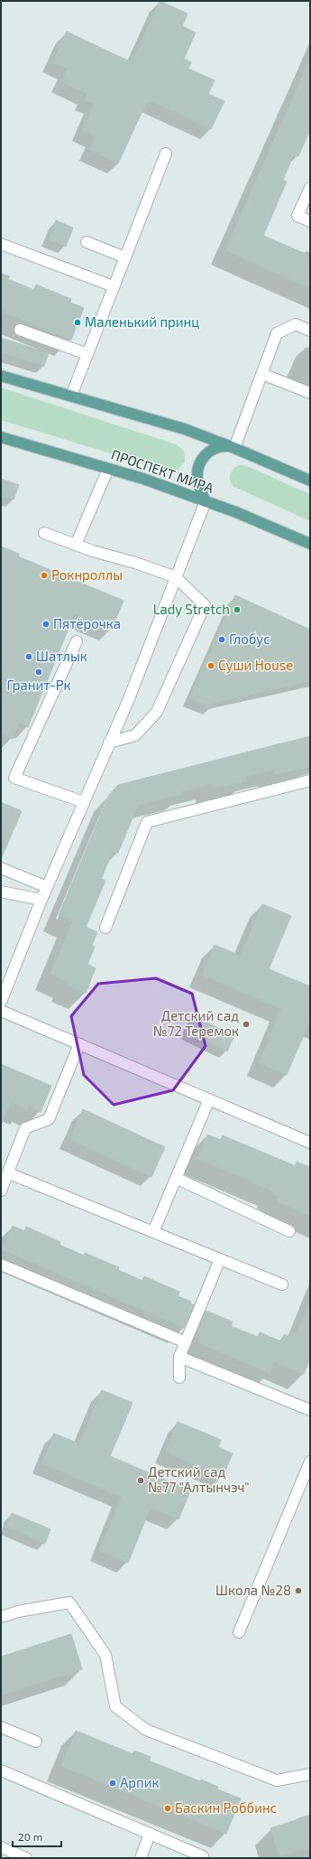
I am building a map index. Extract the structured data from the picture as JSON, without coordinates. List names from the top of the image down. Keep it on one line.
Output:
{"streets":{"main road":["ПРОСПЕКТ МИРА"]},"places":["Маленький принц","Рокнроллы","Lady Stretch","Пятёрочка","Глобус","Шатлык","Суши House","Гранит-Рк","Детский сад №72 Теремок","Детский сад №77 \"Алтынчэч\"","Школа №28","Арпик","Баскин Роббинс"],"scale_bar":"20 m"}
